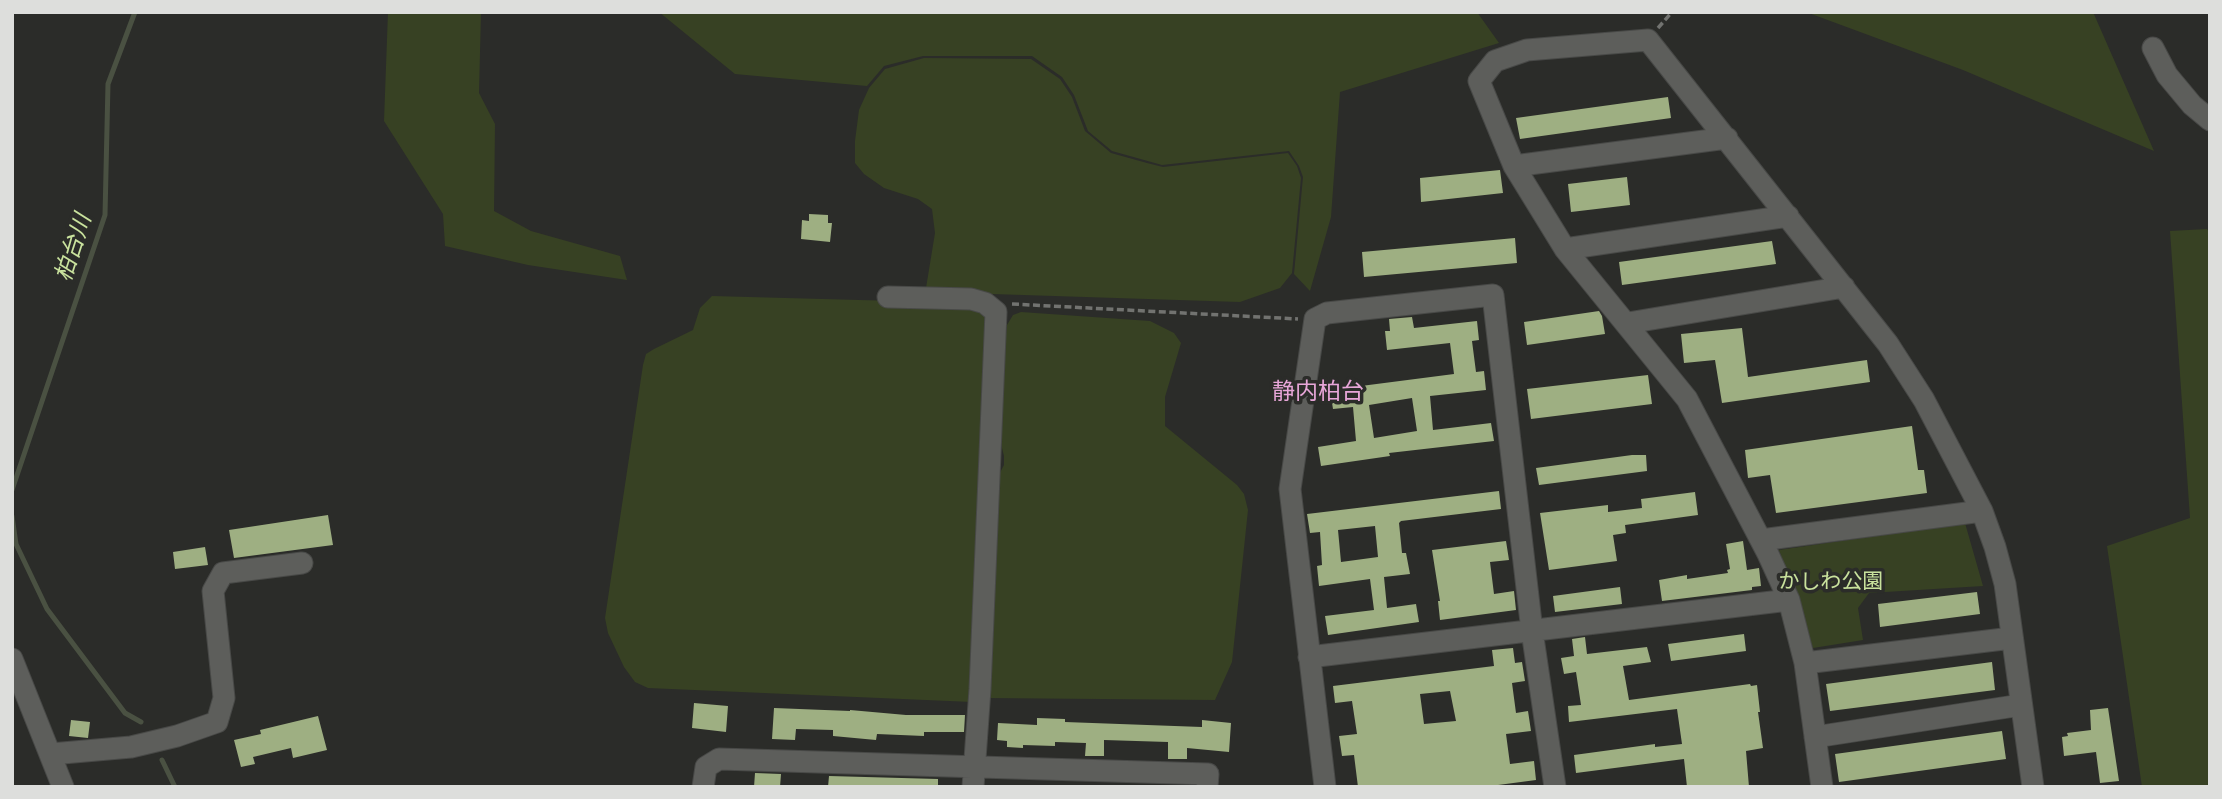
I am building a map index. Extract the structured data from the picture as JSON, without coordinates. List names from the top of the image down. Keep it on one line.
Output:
{"districts":["静内柏台"],"water":["柏台川"],"parks":["かしわ公園"]}
